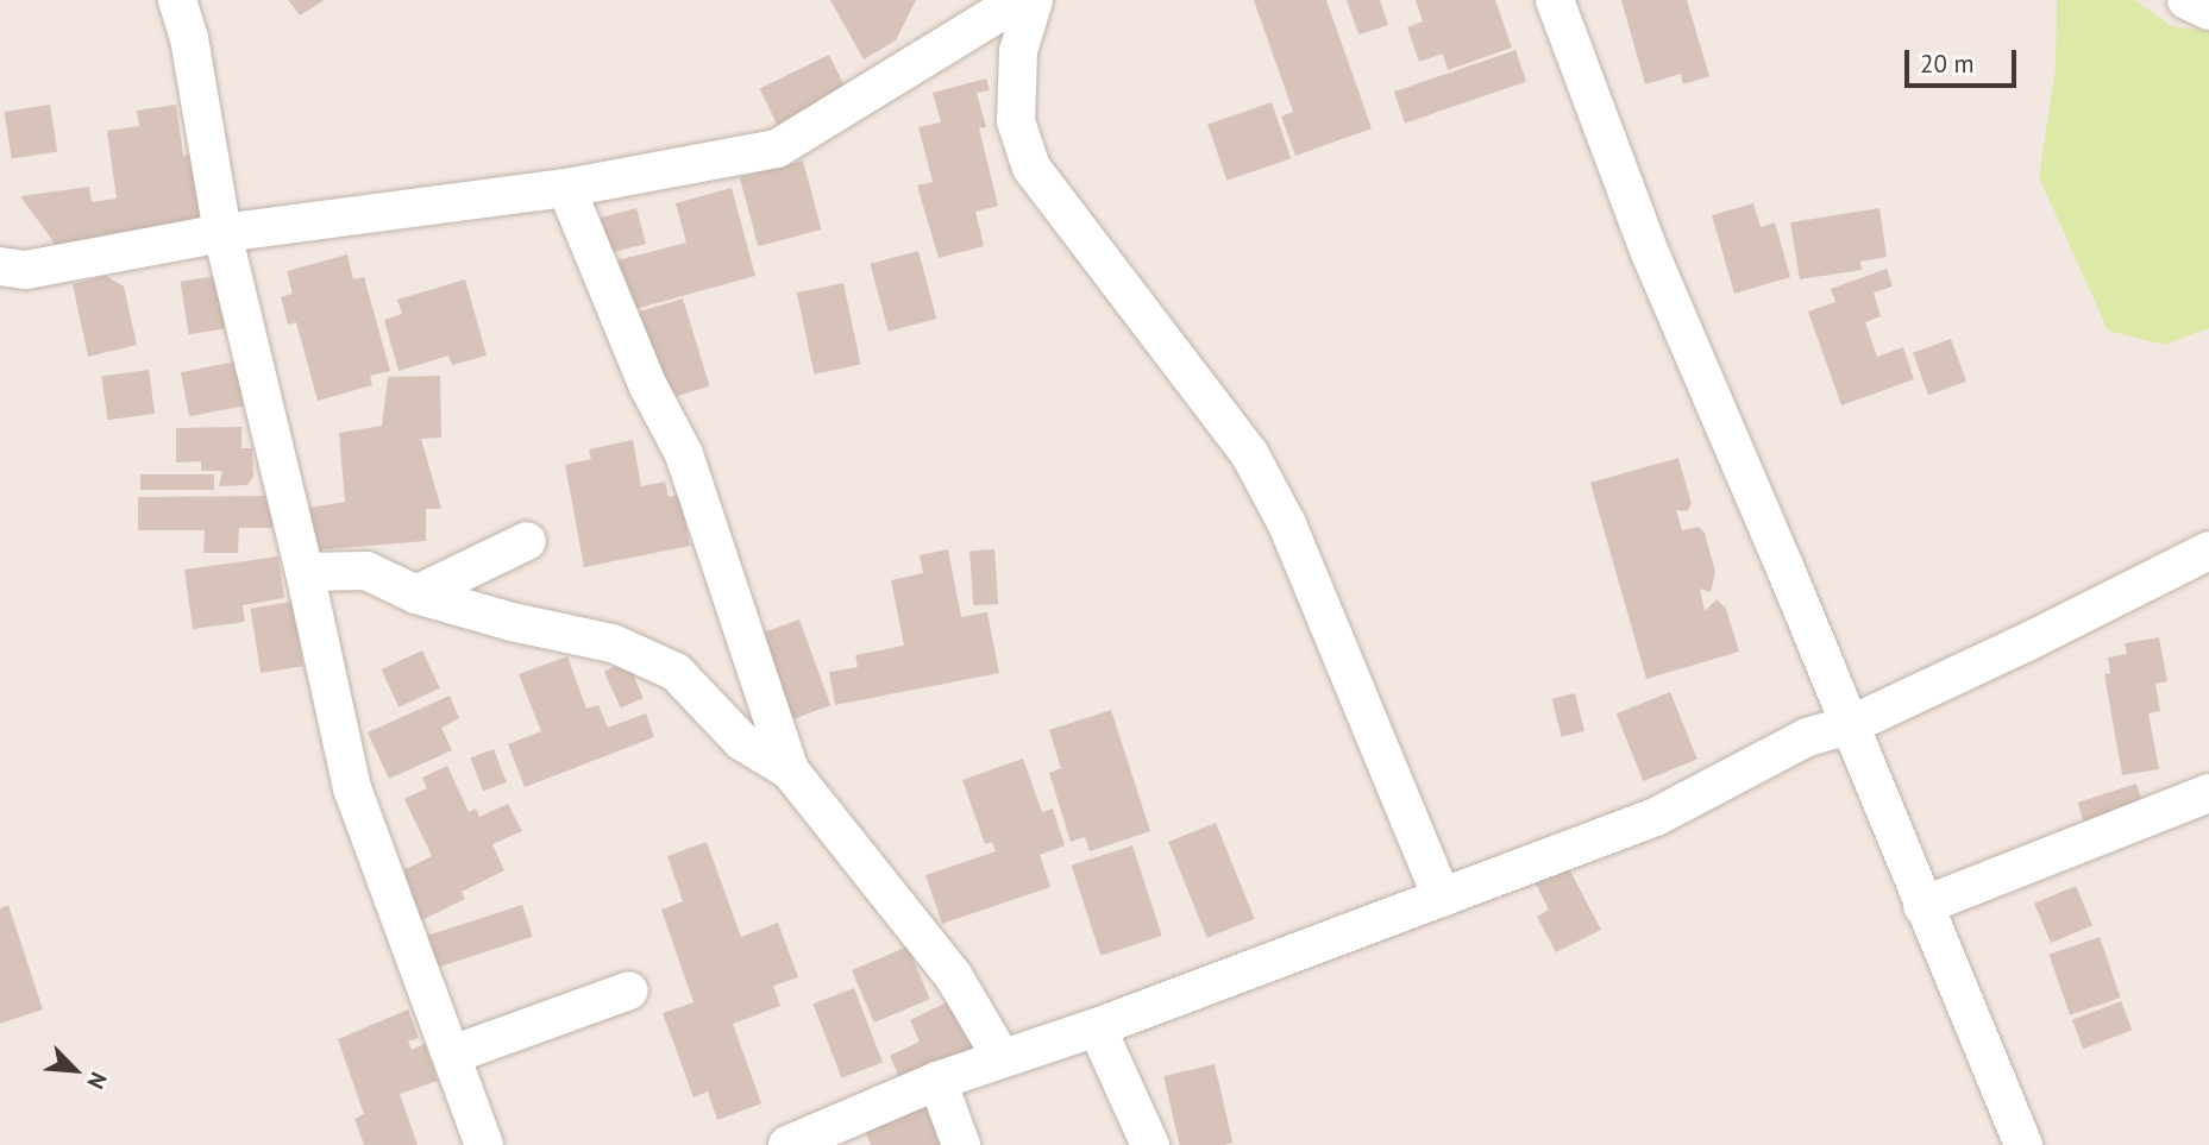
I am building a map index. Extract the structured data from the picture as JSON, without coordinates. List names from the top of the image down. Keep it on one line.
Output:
{"scale_bar":"20 m","north":"bottom right"}
